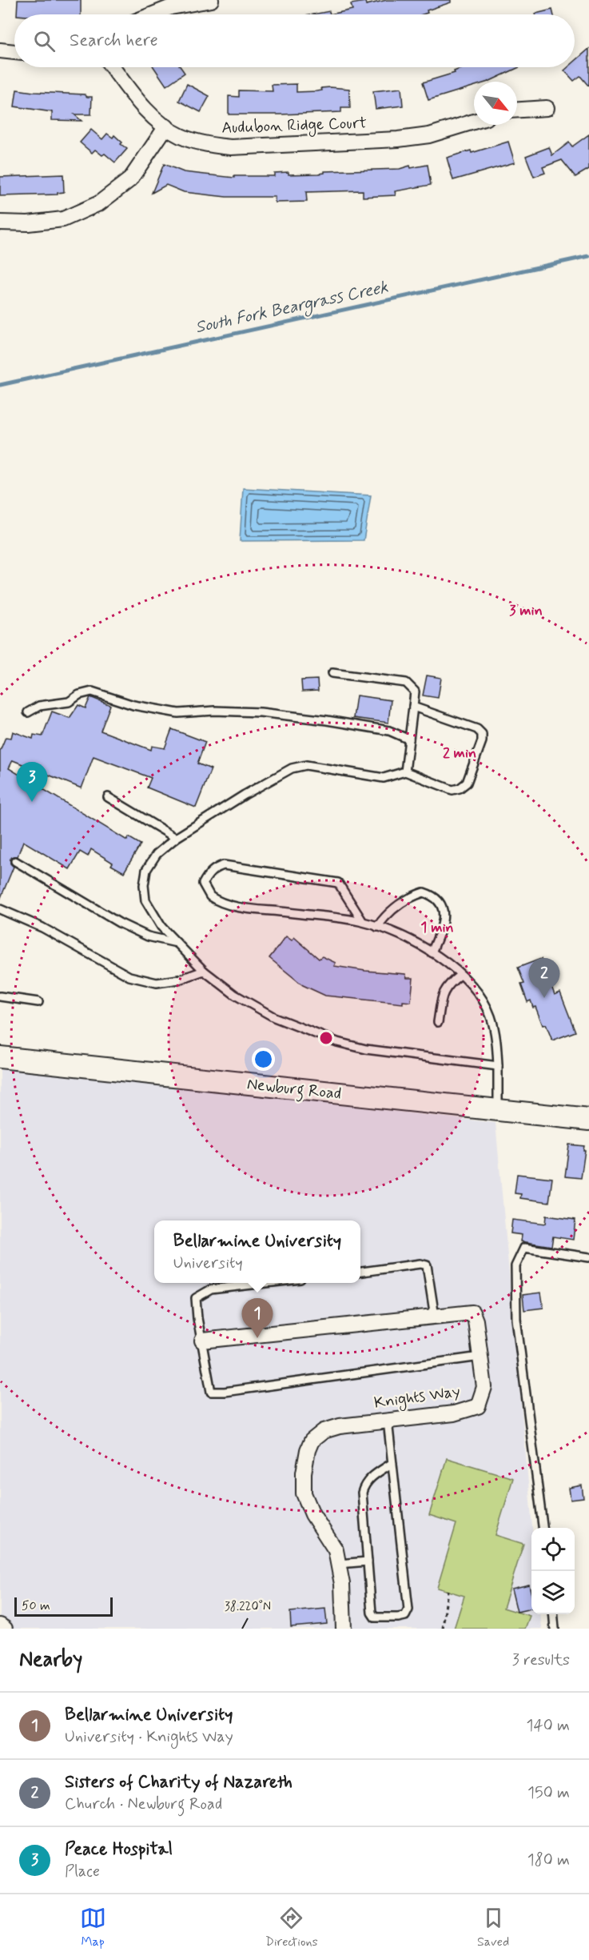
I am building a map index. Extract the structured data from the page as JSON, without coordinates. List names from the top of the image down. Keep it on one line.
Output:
{"streets":{"main road":["Newburg Road"],"street":["Audubon Ridge Court","Knights Way"]},"water":["South Fork Beargrass Creek"],"scale_bar":"50 m","north":"bottom right","page":{"search":"Search here","pins":["3","2","1"],"popup":["Bellarmine University","University"],"scale":"50 m","heading":["Nearby","3 results"],"list":[{"mark":"1","name":"Bellarmine University","note":"University · Knights Way","value":"140 m"},{"mark":"2","name":"Sisters of Charity of Nazareth","note":"Church · Newburg Road","value":"150 m"},{"mark":"3","name":"Peace Hospital","note":"Place","value":"180 m"}],"nav":["Map","Directions","Saved"]},"coordinates":["38.220°N"],"rings":["3 min","2 min","1 min"]}
